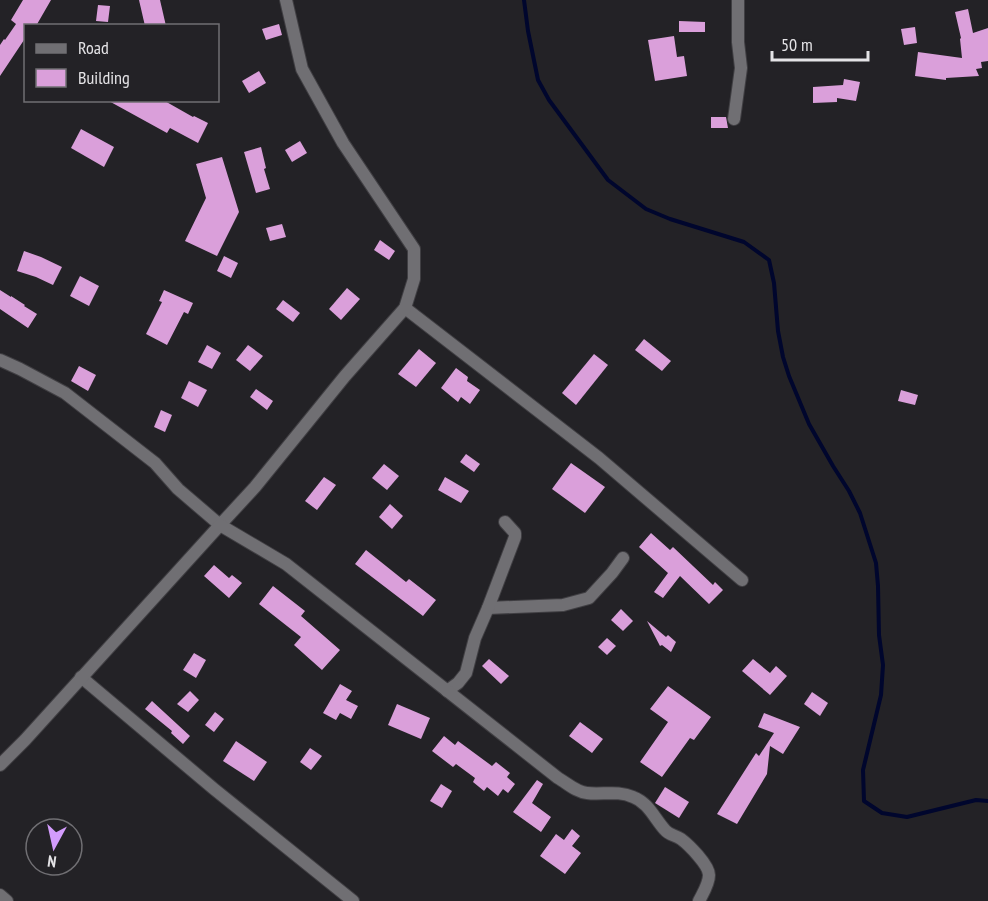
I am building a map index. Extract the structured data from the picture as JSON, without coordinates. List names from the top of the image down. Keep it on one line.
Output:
{"legend":["Road","Building"],"scale_bar":"50 m","north":"bottom"}
